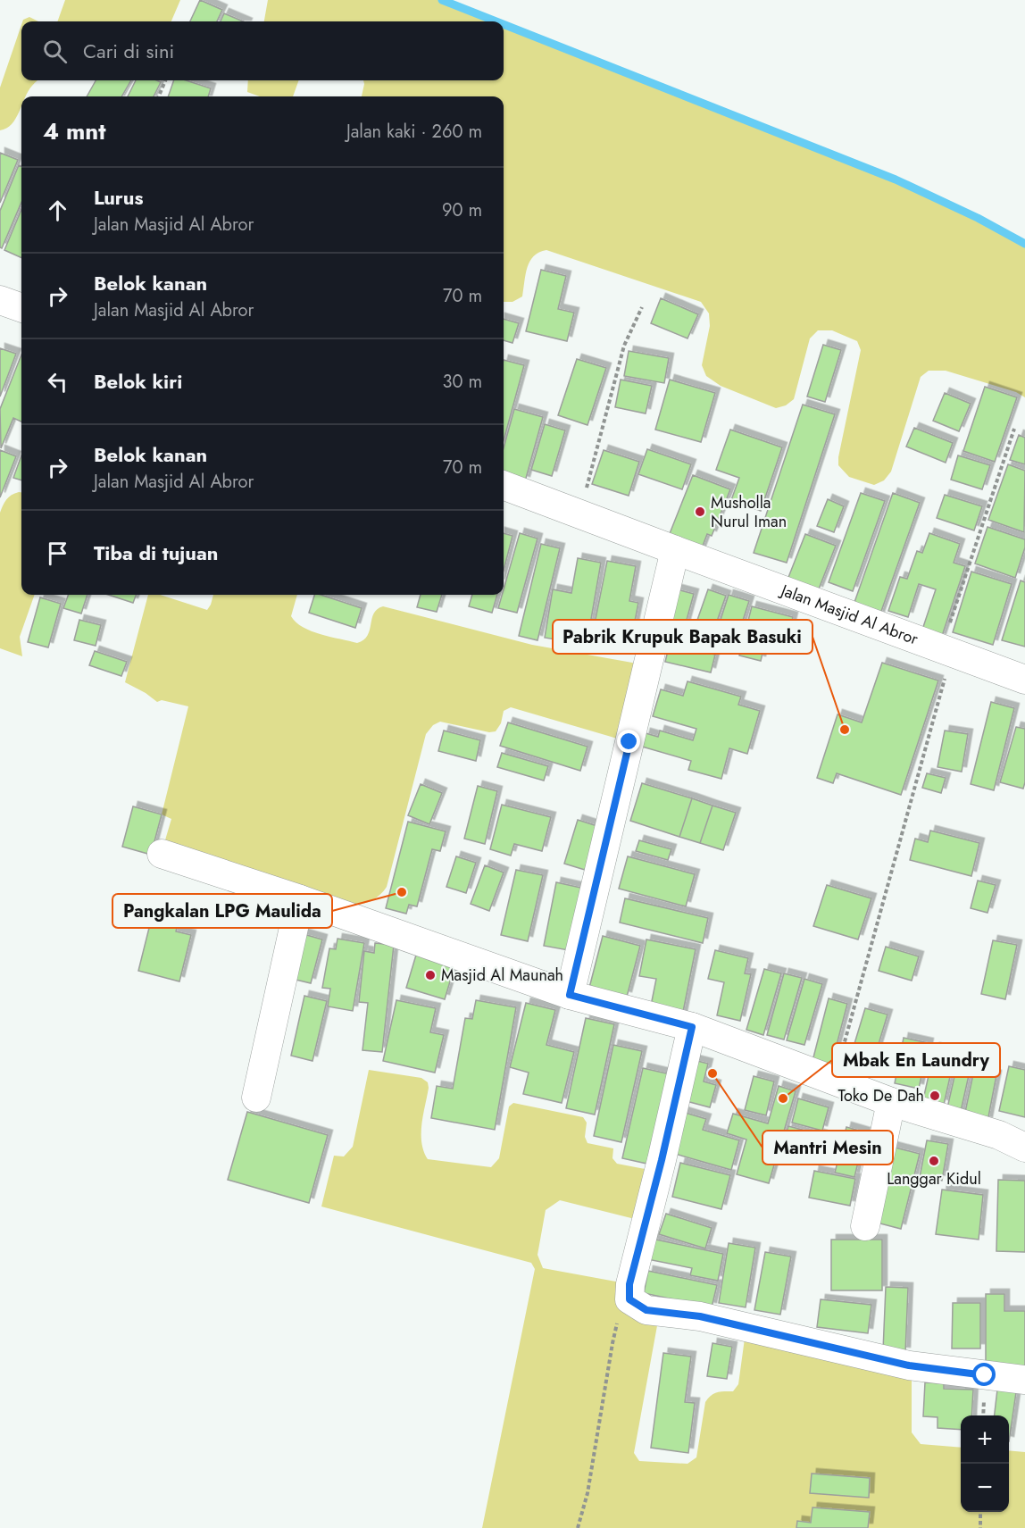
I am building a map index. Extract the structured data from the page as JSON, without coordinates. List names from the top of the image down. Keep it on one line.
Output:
{"streets":{"street":["Jalan Masjid Al Abror"]},"places":["Musholla Nurul Iman","Pabrik Krupuk Bapak Basuki","Pangkalan LPG Maulida","Masjid Al Maunah","Mantri Mesin","Toko De Dah","Mbak En Laundry","Langgar Kidul"],"page":{"search":"Cari di sini","heading":["4 mnt","Jalan kaki · 260 m"],"list":[["Lurus","Jalan Masjid Al Abror","90 m"],["Belok kanan","Jalan Masjid Al Abror","70 m"],["Belok kiri","30 m"],["Belok kanan","Jalan Masjid Al Abror","70 m"],"Tiba di tujuan"],"map_buttons":["+","−"]}}
